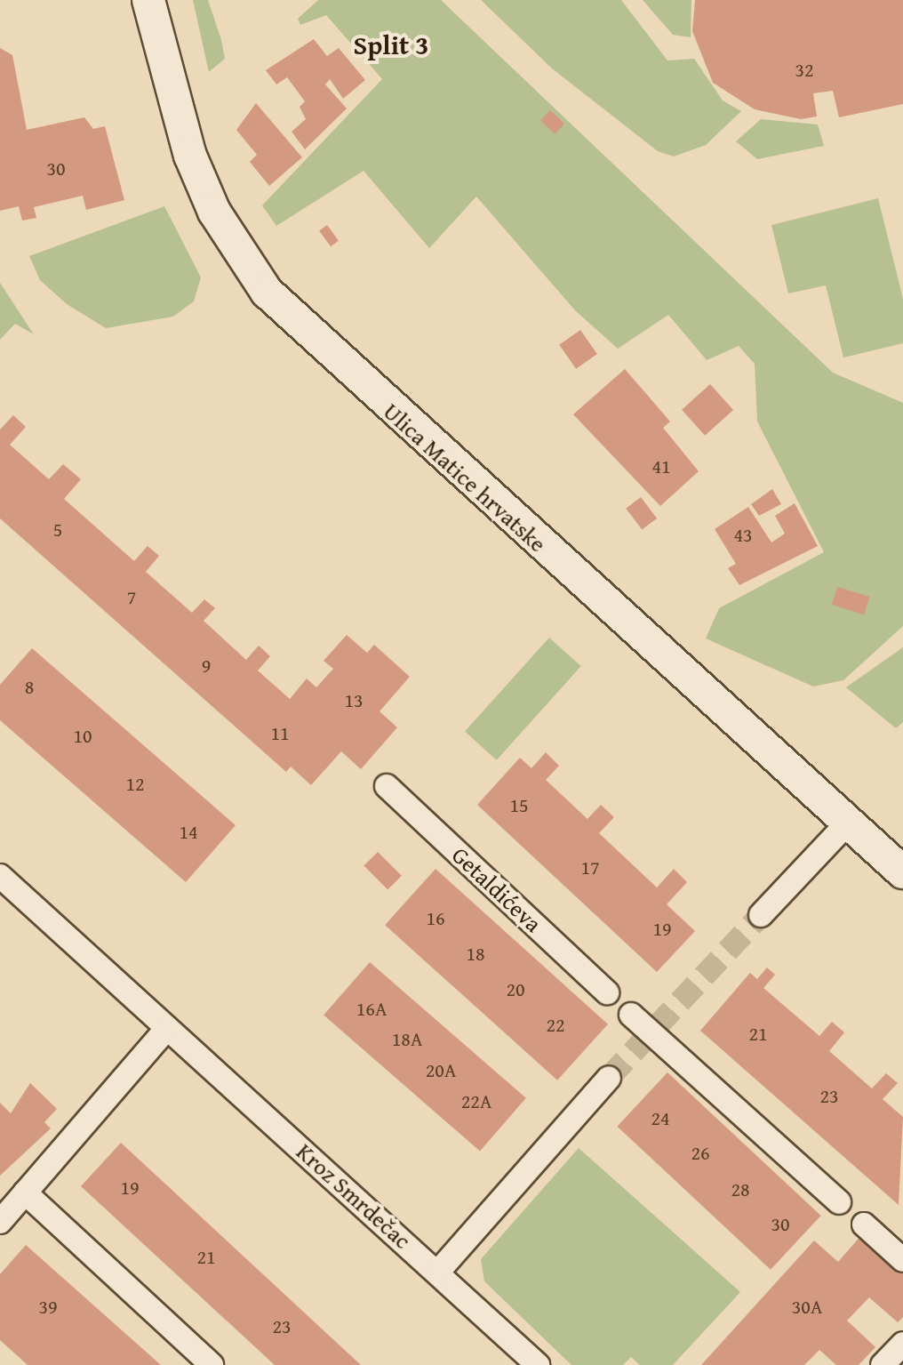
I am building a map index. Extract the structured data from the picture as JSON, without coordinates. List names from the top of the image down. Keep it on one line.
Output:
{"streets":{"street":["Ulica Matice hrvatske","Getaldićeva","Kroz Smrdečac"]},"districts":["Split 3"],"house_numbers":["32","30","41","5","43","7","9","8","13","11","10","12","15","14","17","16","19","18","20","16A","22","21","18A","20A","23","22A","24","26","19","28","30","21","39","30A","23"]}
